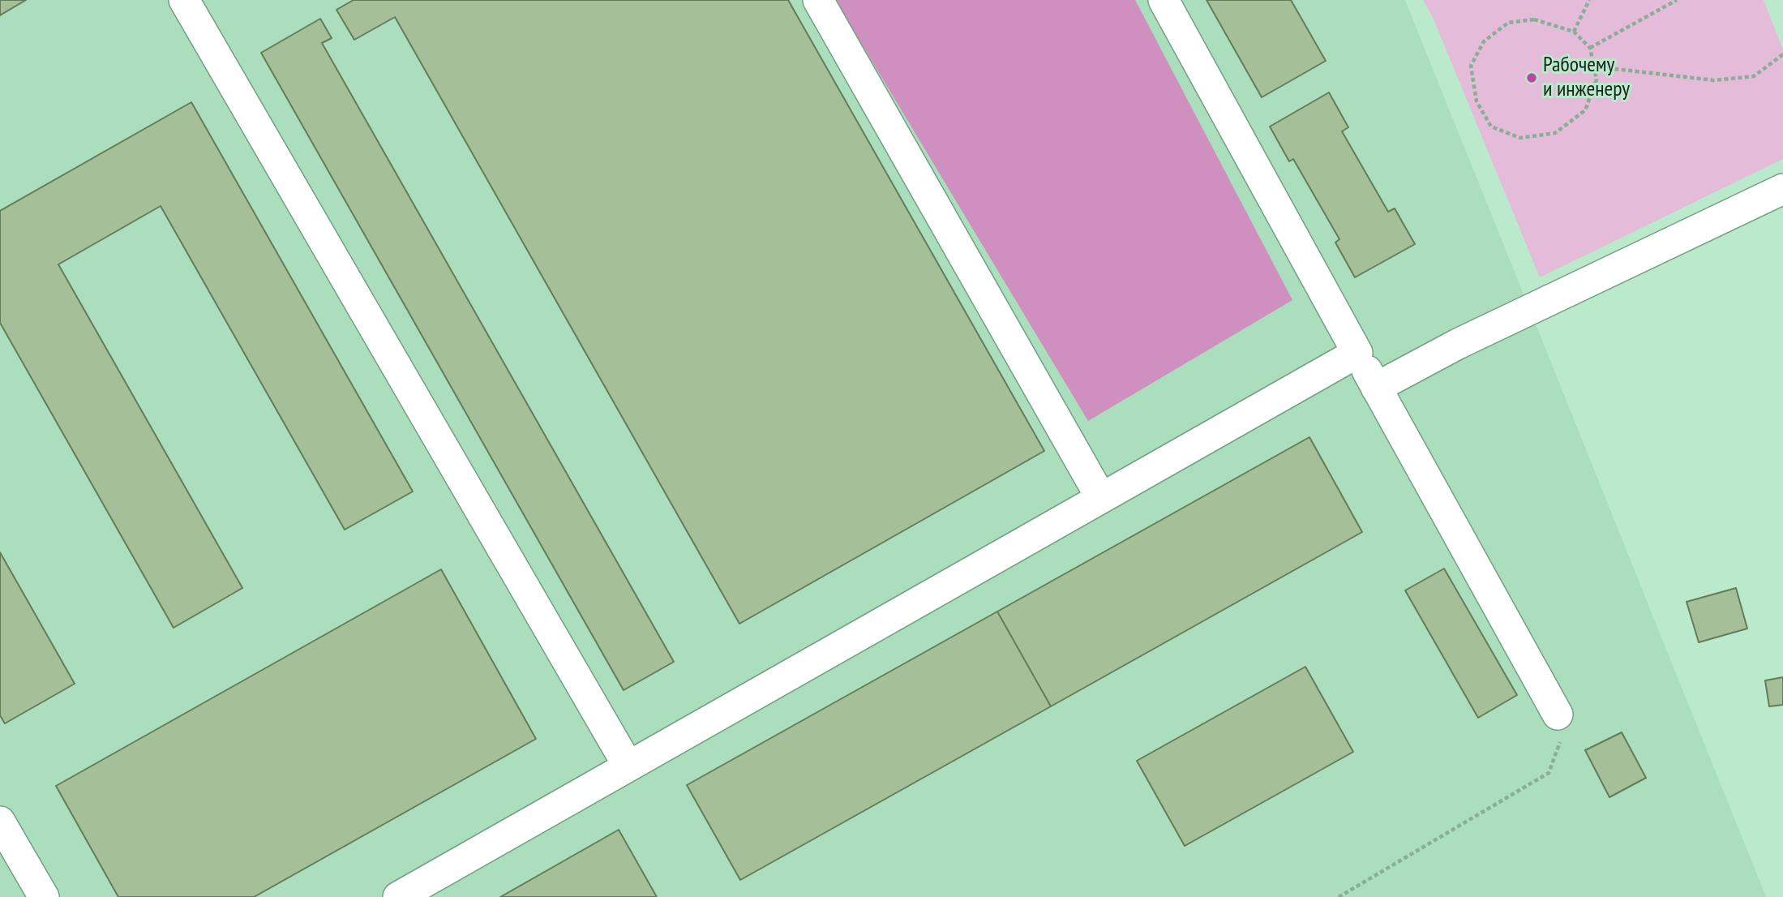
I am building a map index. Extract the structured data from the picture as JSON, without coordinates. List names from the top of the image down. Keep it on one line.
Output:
{"places":["Рабочему и инженеру"]}
